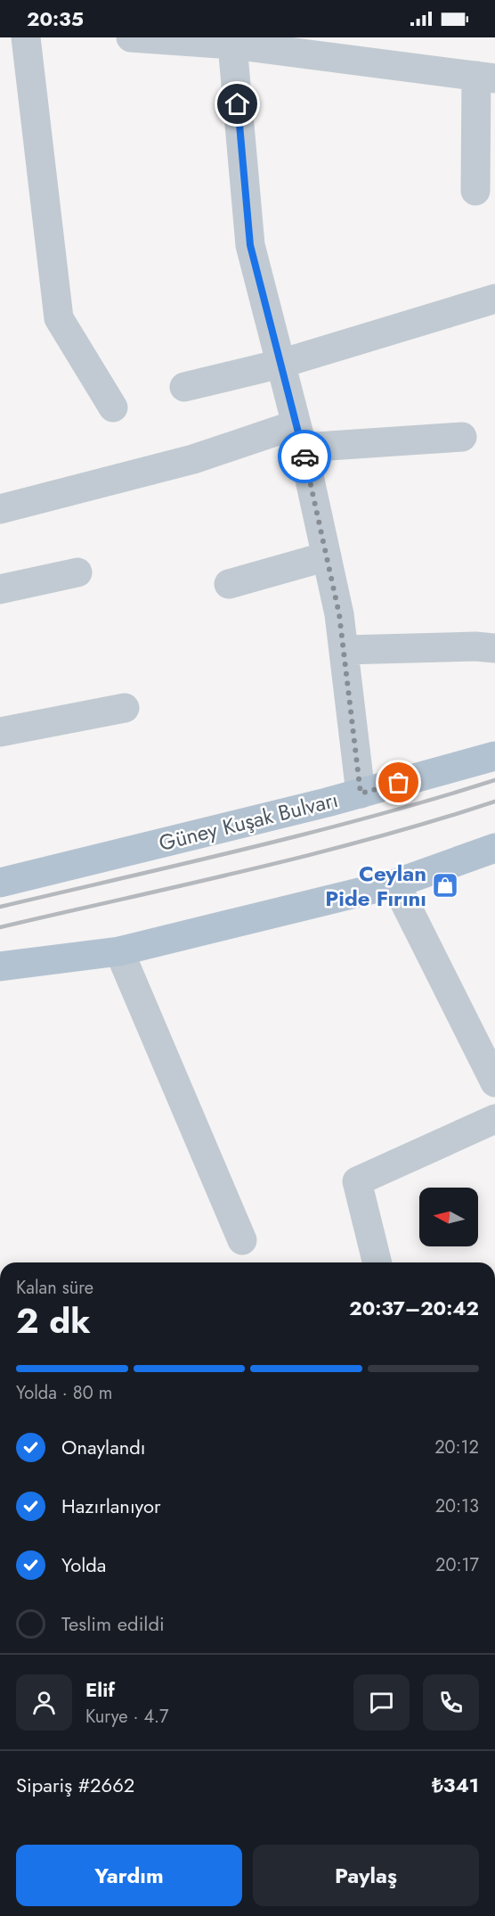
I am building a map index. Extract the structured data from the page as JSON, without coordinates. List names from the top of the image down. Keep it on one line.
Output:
{"streets":{"main road":["Güney Kuşak Bulvarı"]},"places":{"shop":["Ceylan Pide Fırını"]},"north":"left","page":{"status":"20:35","heading":["2 dk","Kalan süre","20:37–20:42"],"panel":["Elif","Kurye · 4.7","Sipariş #2662","₺341"],"bar":"Yolda · 80 m","list":[["Onaylandı","20:12"],["Hazırlanıyor","20:13"],["Yolda","20:17"],"Teslim edildi"],"buttons":["Yardım","Paylaş"]}}
